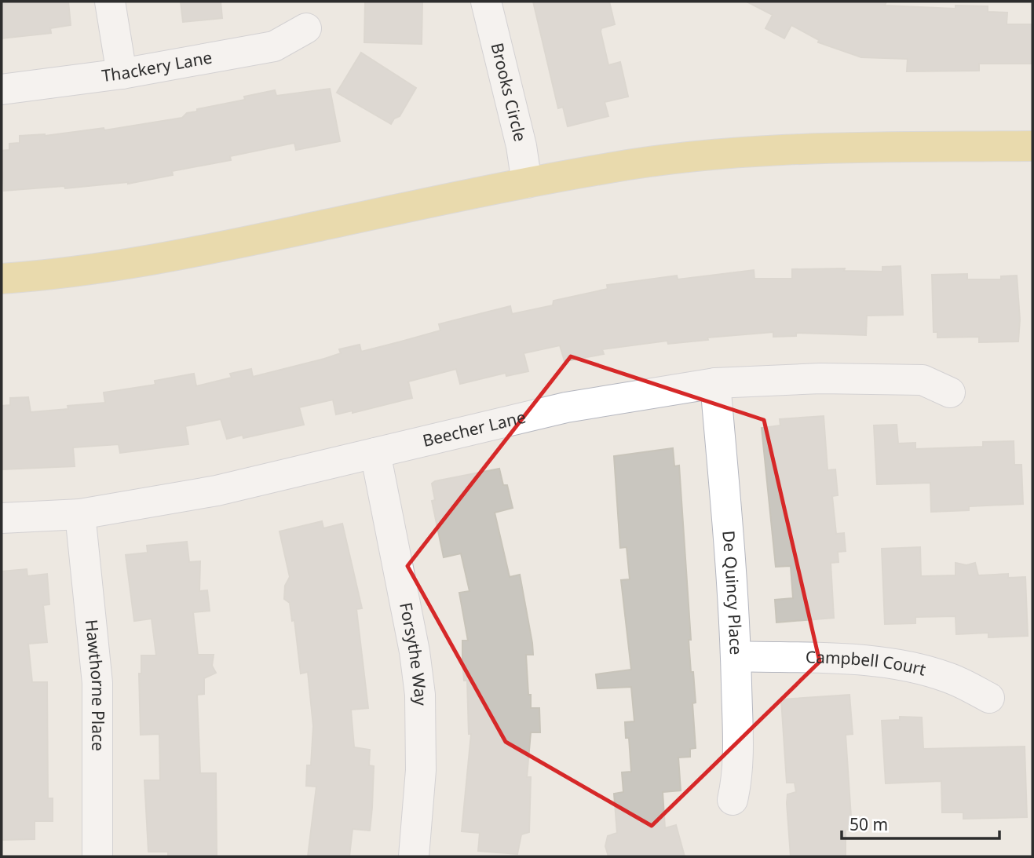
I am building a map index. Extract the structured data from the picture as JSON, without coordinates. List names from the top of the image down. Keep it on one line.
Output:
{"streets":{"street":["Thackery Lane","Brooks Circle","Beecher Lane","De Quincy Place","Forsythe Way","Campbell Court","Hawthorne Place"]},"crossings":[["Beecher Lane","De Quincy Place"],["Beecher Lane","Forsythe Way"],["Beecher Lane","Hawthorne Place"],["De Quincy Place","Campbell Court"]],"scale_bar":"50 m"}
